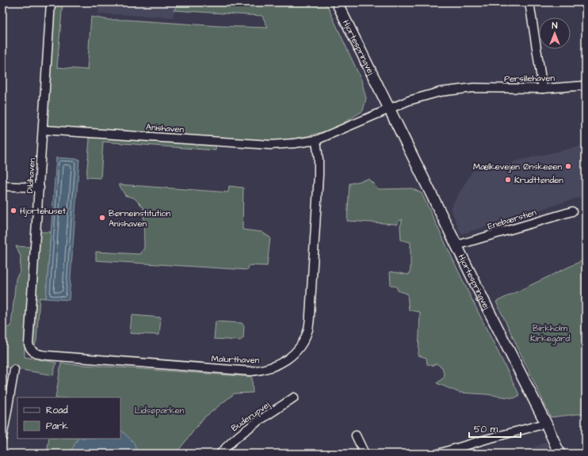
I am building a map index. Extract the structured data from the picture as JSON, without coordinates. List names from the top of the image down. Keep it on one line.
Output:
{"streets":{"street":["Hjortespringvej","Persillehaven","Anishaven","Dildhaven","Enebærstien","Malurthaven","Buderupvej"]},"crossings":[["Hjortespringvej","Persillehaven"],["Hjortespringvej","Enebærstien"],["Anishaven","Dildhaven"],["Anishaven","Malurthaven"],["Dildhaven","Malurthaven"]],"parks":["Birkholm Kirkegård","Lidsøparken"],"places":["Mælkevejen Ønskeøen","Krudttønden","Hjortehuset","Børneinstitution Anishaven"],"legend":["Road","Park"],"scale_bar":"50 m","north":"top"}
